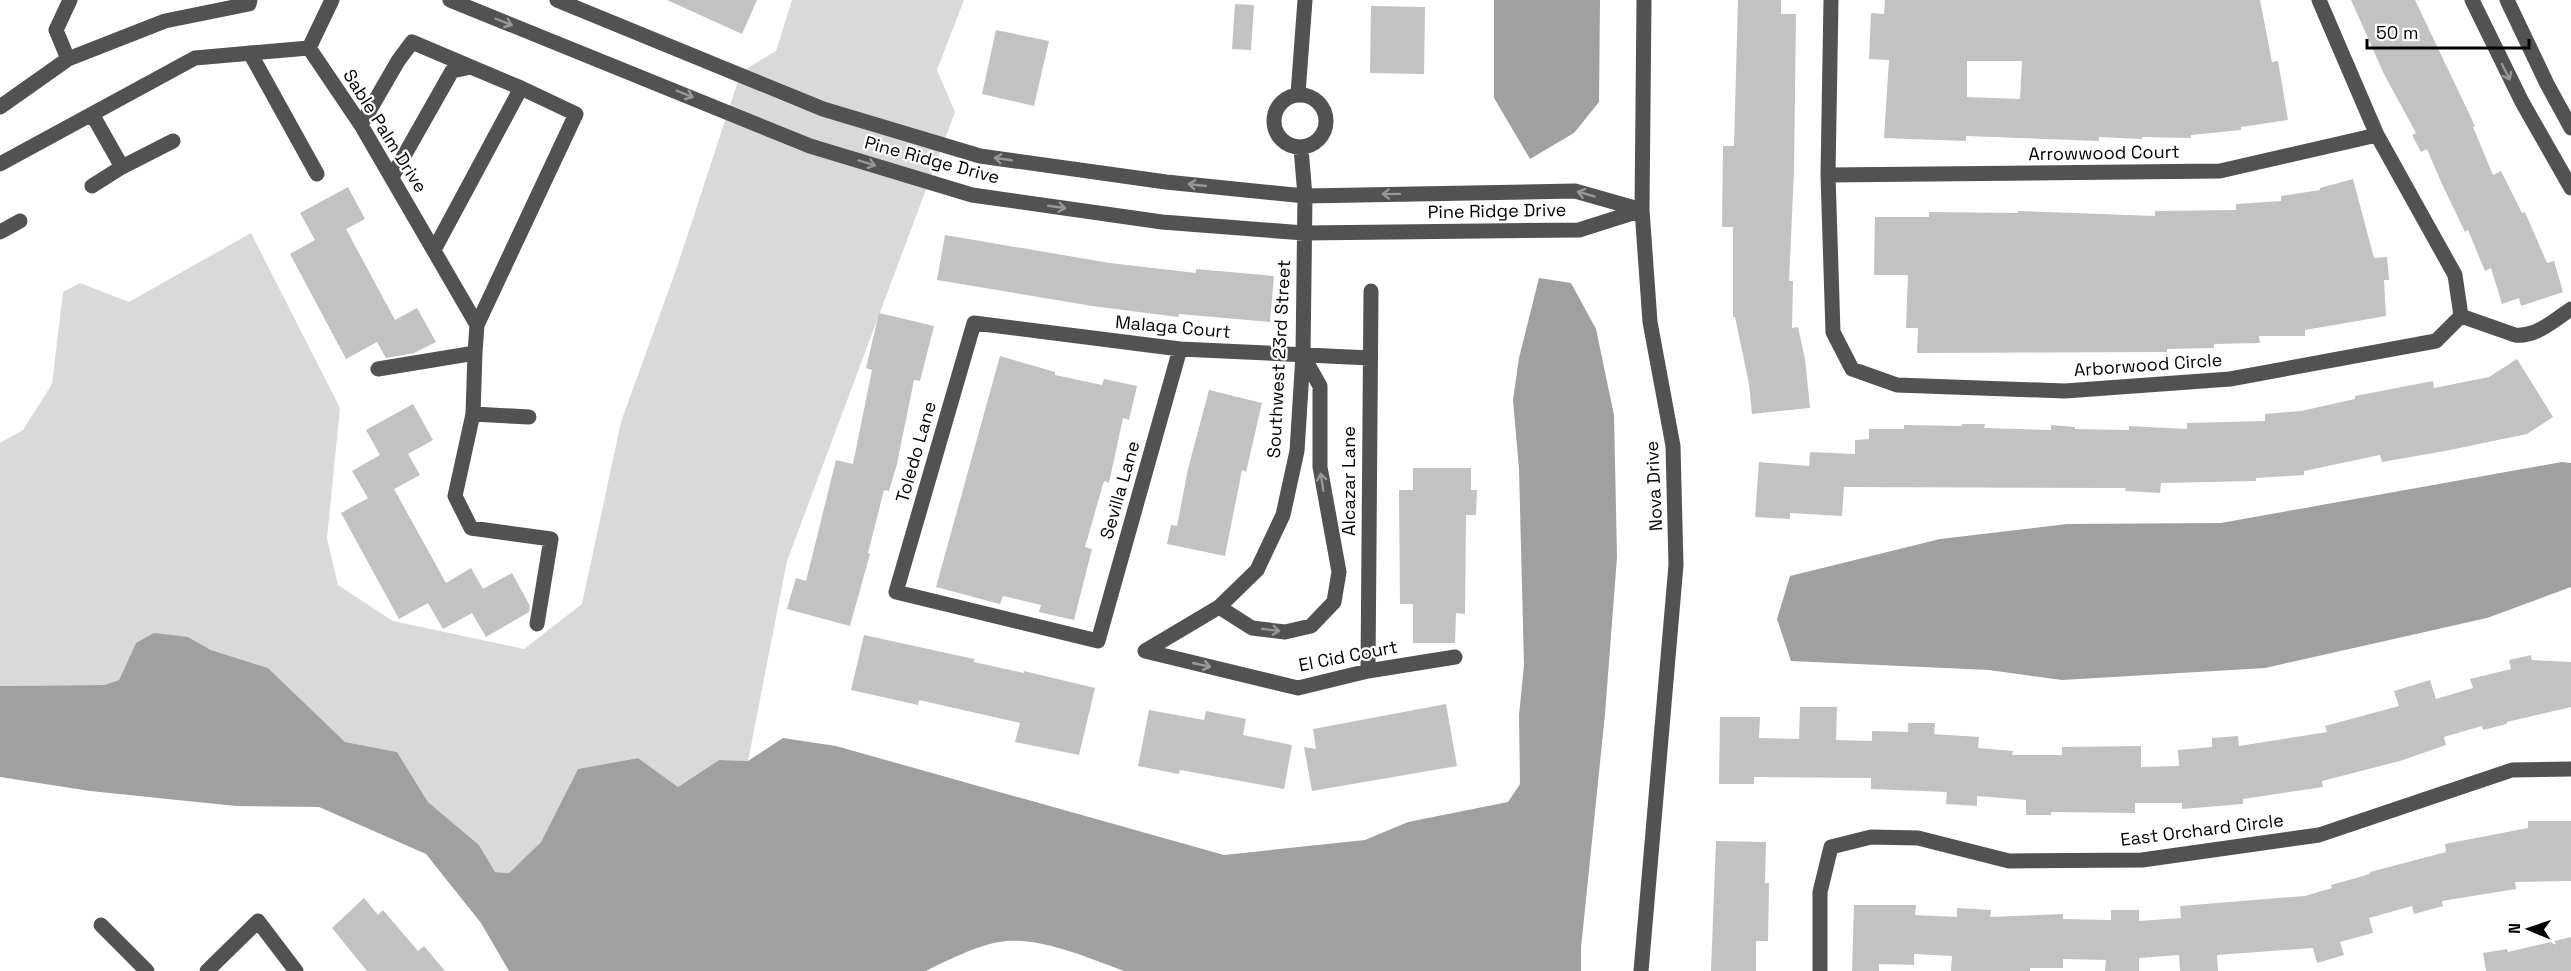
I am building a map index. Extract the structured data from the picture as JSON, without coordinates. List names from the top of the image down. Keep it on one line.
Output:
{"streets":{"street":["Sable Palm Drive","Arrowwood Court","Pine Ridge Drive","Malaga Court","Southwest 23rd Street","Arborwood Circle","Toledo Lane","Alcazar Lane","Nova Drive","Sevilla Lane","El Cid Court","East Orchard Circle"]},"crossings":[["Arrowwood Court","Arborwood Circle"],["Pine Ridge Drive","Southwest 23rd Street"],["Pine Ridge Drive","Nova Drive"],["Malaga Court","Southwest 23rd Street"],["Malaga Court","Toledo Lane"],["Malaga Court","Alcazar Lane"],["Malaga Court","Sevilla Lane"],["Southwest 23rd Street","El Cid Court"],["Toledo Lane","Sevilla Lane"],["Alcazar Lane","El Cid Court"]],"one_way":["El Cid Court"],"scale_bar":"50 m","north":"left"}
